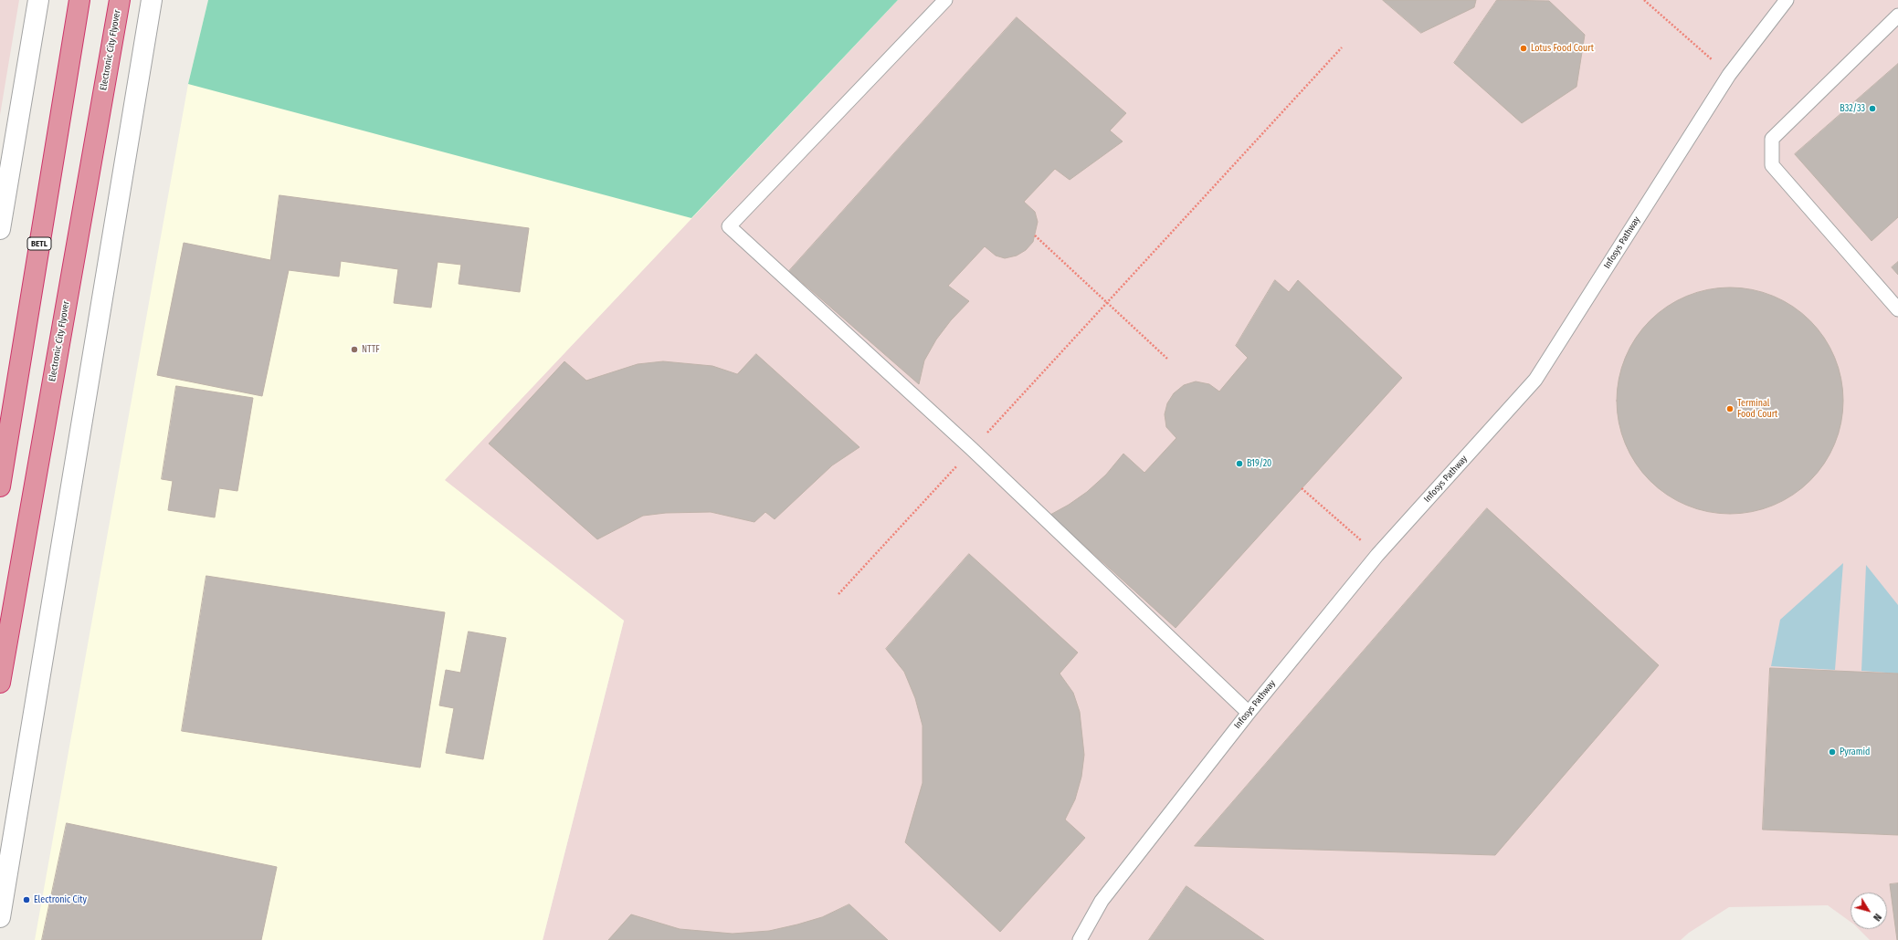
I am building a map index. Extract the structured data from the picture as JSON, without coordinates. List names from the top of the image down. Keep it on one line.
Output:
{"streets":{"highway":["Electronic City Flyover","BETL"],"lane":["Infosys Pathway"]},"places":["Lotus Food Court","B32/33","NTTF","Terminal Food Court","B19/20","Pyramid","Electronic City"],"north":"bottom right"}
